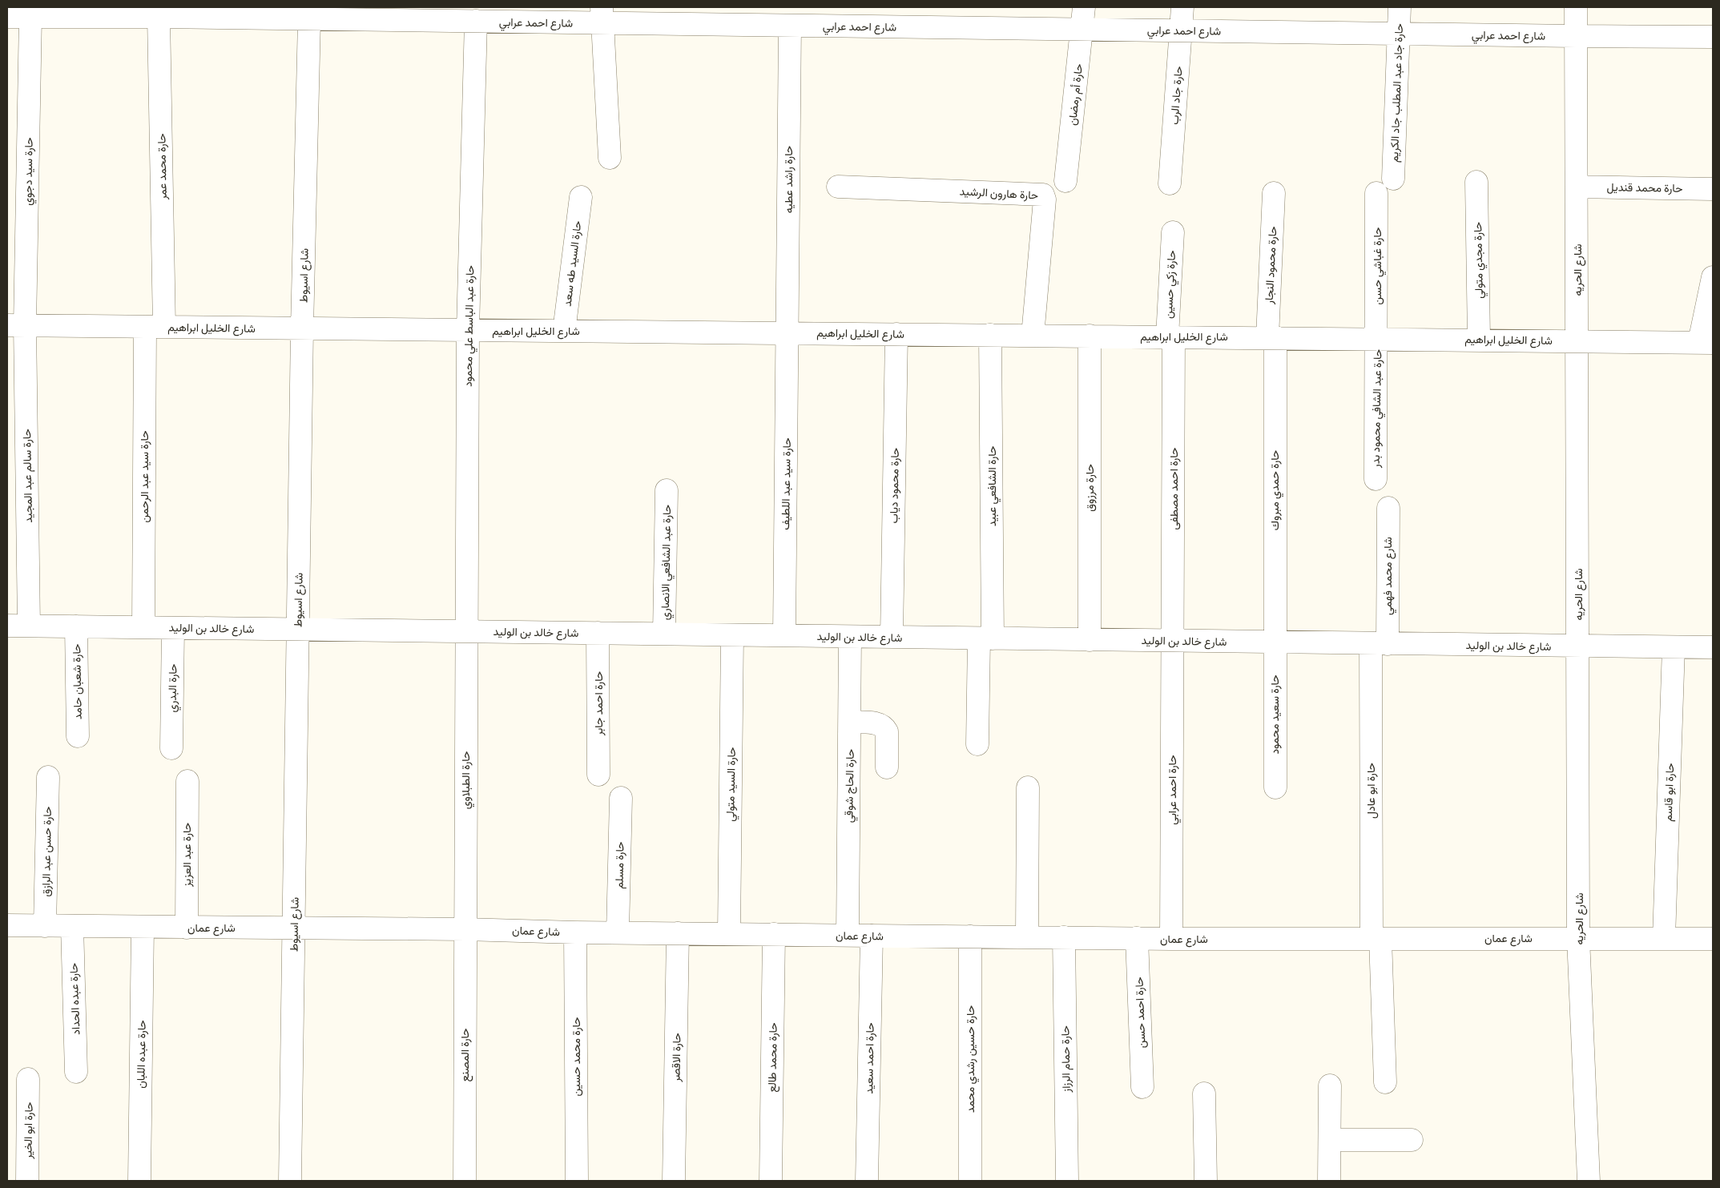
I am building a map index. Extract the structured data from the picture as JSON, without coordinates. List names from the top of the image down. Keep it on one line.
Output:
{"streets":{"street":["شارع احمد عرابي","حارة جاد عبد المطلب جاد الكريم","حارة أم رمضان","حارة جاد الرب","حارة محمد عمر","حارة سيد دجوي","حارة راشد عطيه","حارة محمد قنديل","حارة هارون الرشيد","حارة مجدي متولي","حارة السيد طه سعد","حارة محمود النجار","حارة غباشي حسن","شارع الحريه","شارع اسيوط","حارة زكي حسين","حارة عبد الباسط علي محمود","شارع الخليل ابراهيم","حارة عبد الشافي محمود بدر","حارة سالم عبد المجيد","حارة سيد عبد الرحمن","حارة سيد عبد اللطيف","حارة محمود دياب","حارة الشافعي عبيد","حارة مرزوق","حارة احمد مصطفى","حارة حمدي مبروك","حارة عبد الشافعي الانصاري","شارع محمد فهمي","شارع خالد بن الوليد","حارة شعبان حامد","حارة البدري","حارة احمد جابر","حارة سعيد محمود","حارة الطبلاوي","حارة السيد متولي","حارة الحاج شوقي","حارة احمد عرابي","حارة ابو عادل","حارة ابو قاسم","حارة حسن عبد الرازق","حارة عبد العزيز","حارة مسلم","شارع عمان","حارة عبده الحداد","حارة احمد حسن","حارة عبده اللبان","حارة المصنع","حارة محمد حسين","حارة الاقصر","حارة محمد طالع","حارة احمد سعيد","حارة حسين رشدي محمد","حارة حمام الرزاز","حارة ابو الخير"]},"crossings":[["شارع احمد عرابي","حارة جاد عبد المطلب جاد الكريم"],["شارع احمد عرابي","حارة أم رمضان"],["شارع احمد عرابي","حارة جاد الرب"],["شارع احمد عرابي","حارة محمد عمر"],["شارع احمد عرابي","حارة سيد دجوي"],["شارع احمد عرابي","حارة راشد عطيه"],["شارع احمد عرابي","شارع الحريه"],["شارع احمد عرابي","شارع اسيوط"],["شارع احمد عرابي","حارة عبد الباسط علي محمود"],["حارة محمد عمر","شارع الخليل ابراهيم"],["حارة محمد عمر","حارة سيد عبد الرحمن"],["حارة سيد دجوي","شارع الخليل ابراهيم"],["حارة سيد دجوي","حارة سالم عبد المجيد"],["حارة راشد عطيه","شارع الخليل ابراهيم"],["حارة راشد عطيه","حارة سيد عبد اللطيف"],["حارة محمد قنديل","شارع الحريه"],["حارة هارون الرشيد","شارع الخليل ابراهيم"],["حارة مجدي متولي","شارع الخليل ابراهيم"],["حارة السيد طه سعد","شارع الخليل ابراهيم"],["حارة محمود النجار","شارع الخليل ابراهيم"],["حارة محمود النجار","حارة حمدي مبروك"],["حارة غباشي حسن","شارع الخليل ابراهيم"],["حارة غباشي حسن","حارة عبد الشافي محمود بدر"],["شارع الحريه","شارع الخليل ابراهيم"],["شارع الحريه","شارع خالد بن الوليد"],["شارع الحريه","شارع عمان"],["شارع اسيوط","شارع الخليل ابراهيم"],["شارع اسيوط","شارع خالد بن الوليد"],["شارع اسيوط","شارع عمان"],["حارة زكي حسين","شارع الخليل ابراهيم"],["حارة زكي حسين","حارة احمد مصطفى"],["حارة عبد الباسط علي محمود","شارع الخليل ابراهيم"],["حارة عبد الباسط علي محمود","شارع خالد بن الوليد"],["حارة عبد الباسط علي محمود","حارة الطبلاوي"],["شارع الخليل ابراهيم","حارة عبد الشافي محمود بدر"],["شارع الخليل ابراهيم","حارة سالم عبد المجيد"],["شارع الخليل ابراهيم","حارة سيد عبد الرحمن"],["شارع الخليل ابراهيم","حارة سيد عبد اللطيف"],["شارع الخليل ابراهيم","حارة محمود دياب"],["شارع الخليل ابراهيم","حارة الشافعي عبيد"],["شارع الخليل ابراهيم","حارة مرزوق"],["شارع الخليل ابراهيم","حارة احمد مصطفى"],["شارع الخليل ابراهيم","حارة حمدي مبروك"],["حارة سالم عبد المجيد","شارع خالد بن الوليد"],["حارة سيد عبد الرحمن","شارع خالد بن الوليد"],["حارة سيد عبد اللطيف","شارع خالد بن الوليد"],["حارة محمود دياب","شارع خالد بن الوليد"],["حارة الشافعي عبيد","شارع خالد بن الوليد"],["حارة مرزوق","شارع خالد بن الوليد"],["حارة احمد مصطفى","شارع خالد بن الوليد"],["حارة احمد مصطفى","حارة احمد عرابي"],["حارة حمدي مبروك","شارع خالد بن الوليد"],["حارة حمدي مبروك","حارة سعيد محمود"],["حارة عبد الشافعي الانصاري","شارع خالد بن الوليد"],["شارع محمد فهمي","شارع خالد بن الوليد"],["شارع محمد فهمي","حارة ابو عادل"],["شارع خالد بن الوليد","حارة شعبان حامد"],["شارع خالد بن الوليد","حارة البدري"],["شارع خالد بن الوليد","حارة احمد جابر"],["شارع خالد بن الوليد","حارة سعيد محمود"],["شارع خالد بن الوليد","حارة الطبلاوي"],["شارع خالد بن الوليد","حارة السيد متولي"],["شارع خالد بن الوليد","حارة الحاج شوقي"],["شارع خالد بن الوليد","حارة احمد عرابي"],["شارع خالد بن الوليد","حارة ابو عادل"],["شارع خالد بن الوليد","حارة ابو قاسم"],["حارة الطبلاوي","شارع عمان"],["حارة الطبلاوي","حارة المصنع"],["حارة السيد متولي","شارع عمان"],["حارة الحاج شوقي","شارع عمان"],["حارة احمد عرابي","شارع عمان"],["حارة ابو عادل","شارع عمان"],["حارة ابو قاسم","شارع عمان"],["حارة حسن عبد الرازق","شارع عمان"],["حارة عبد العزيز","شارع عمان"],["حارة مسلم","شارع عمان"],["شارع عمان","حارة عبده الحداد"],["شارع عمان","حارة احمد حسن"],["شارع عمان","حارة عبده اللبان"],["شارع عمان","حارة المصنع"],["شارع عمان","حارة محمد حسين"],["شارع عمان","حارة الاقصر"],["شارع عمان","حارة محمد طالع"],["شارع عمان","حارة احمد سعيد"],["شارع عمان","حارة حسين رشدي محمد"],["شارع عمان","حارة حمام الرزاز"]]}
